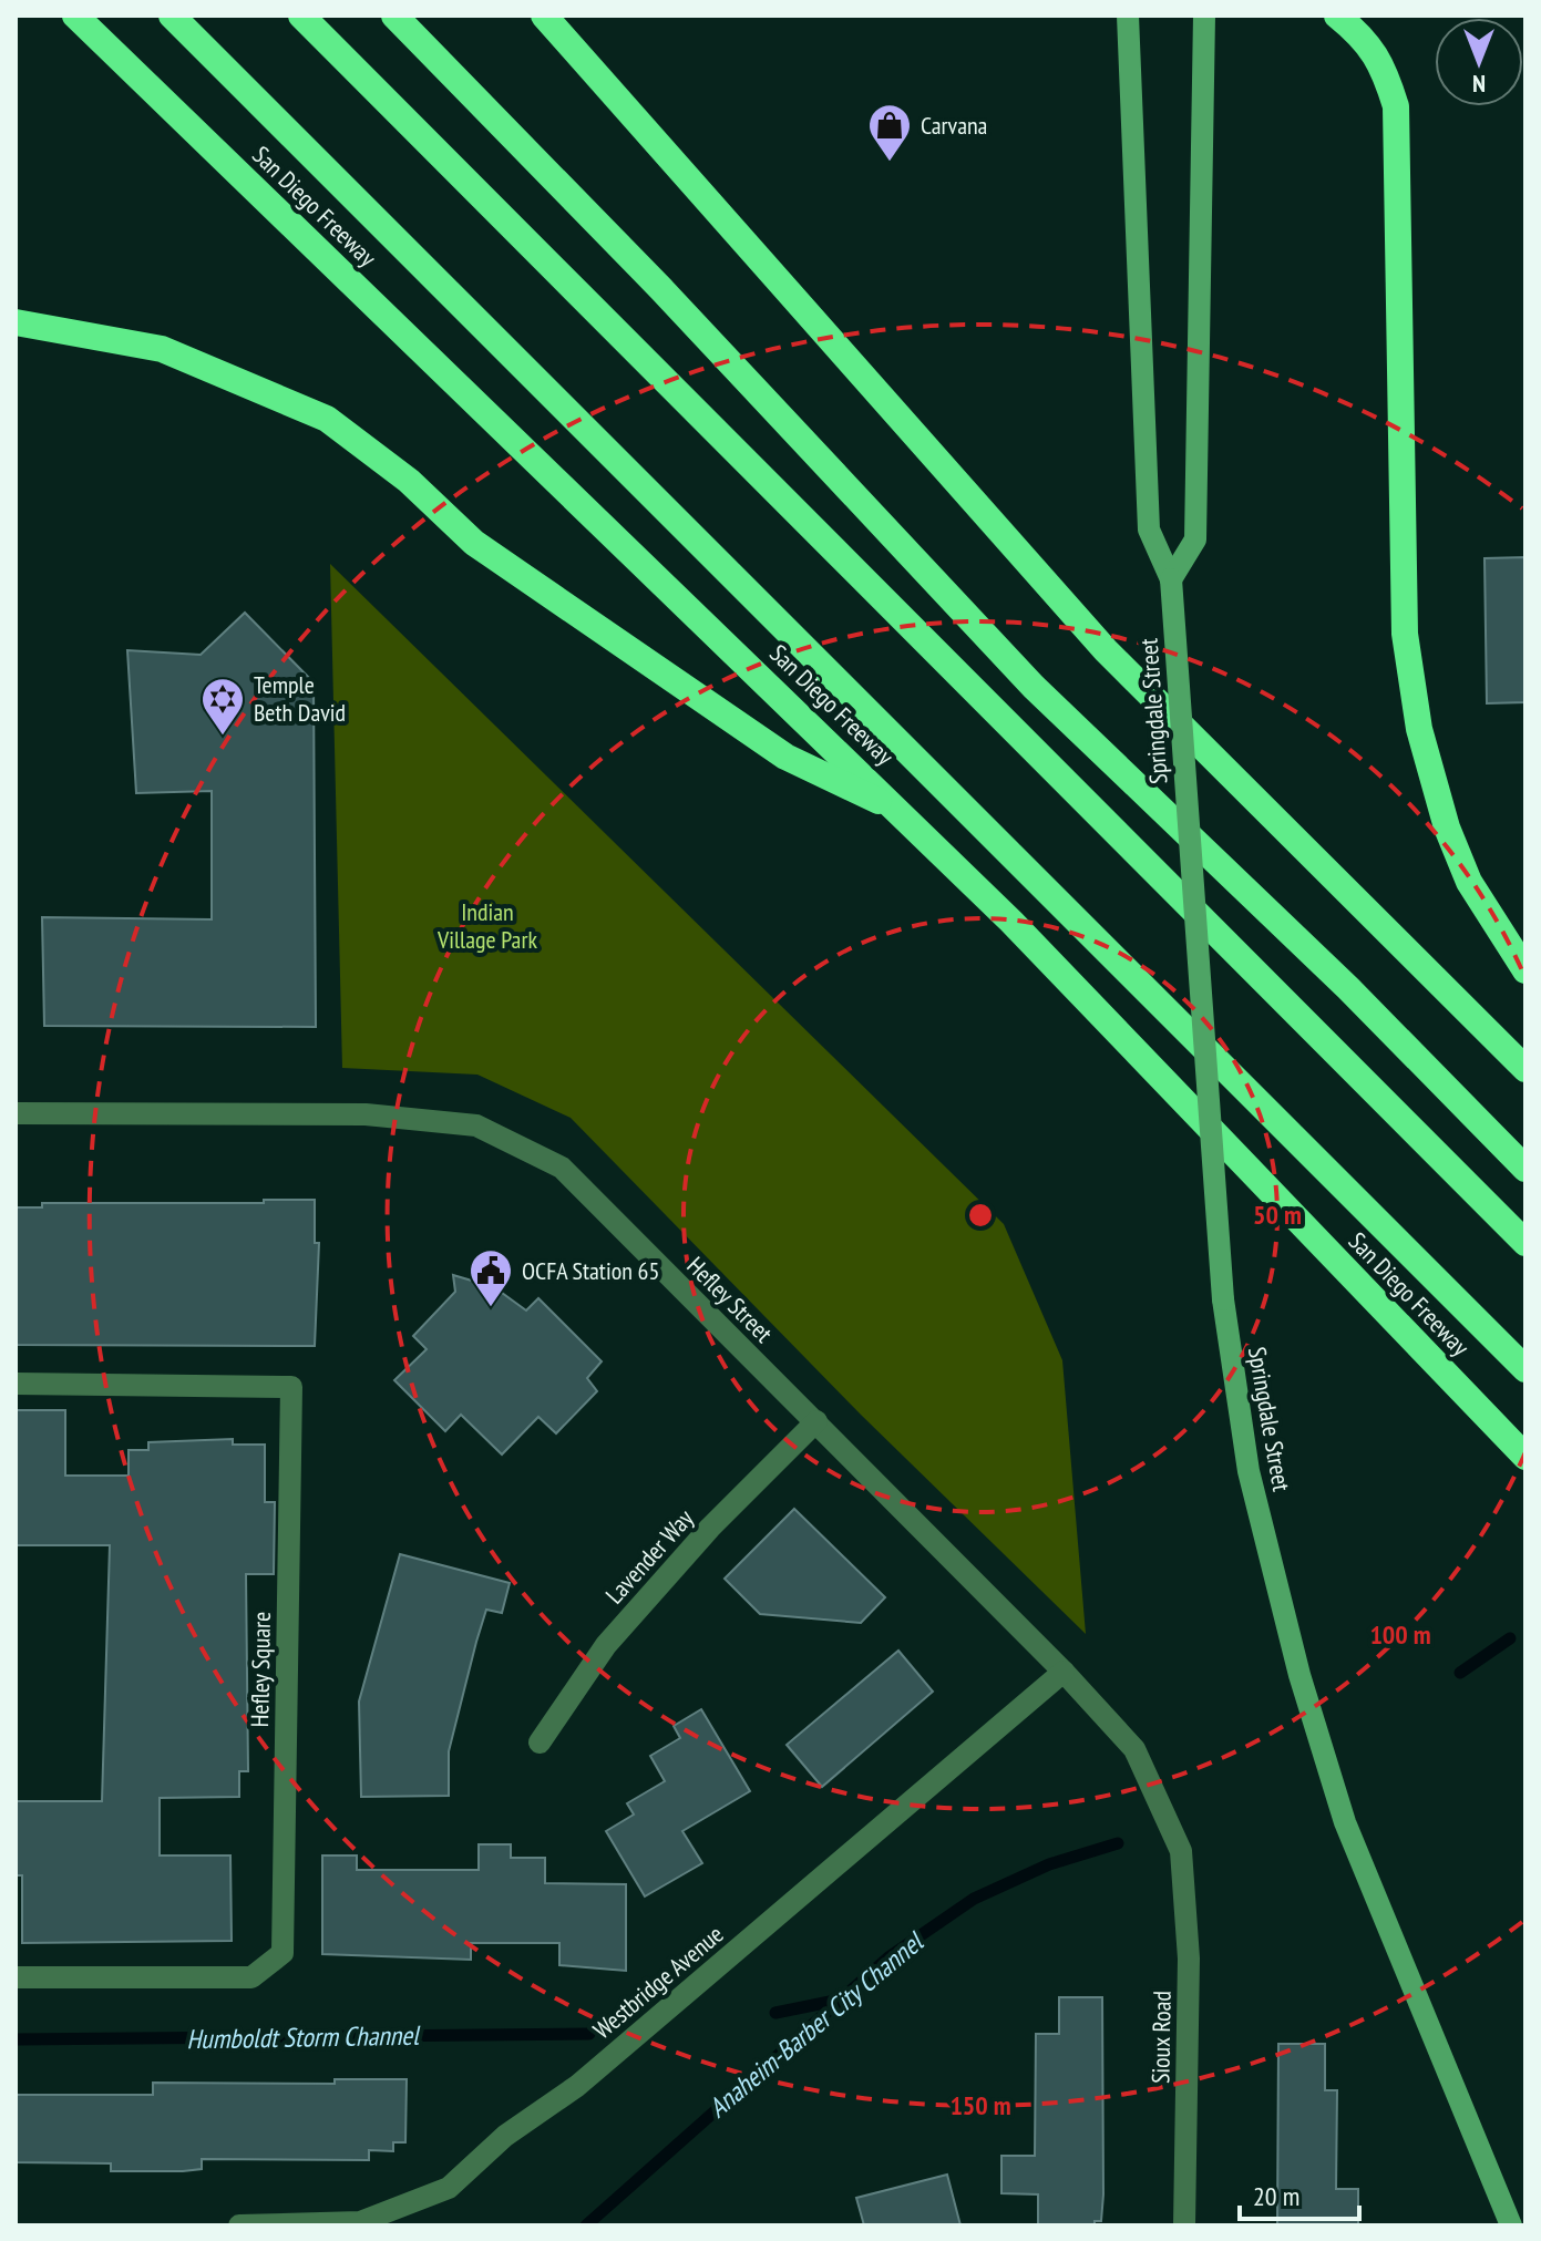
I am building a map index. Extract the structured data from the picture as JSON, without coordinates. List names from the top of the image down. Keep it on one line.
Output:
{"streets":{"highway":["San Diego Freeway"],"main road":["Springdale Street"],"street":["Hefley Street","Lavender Way","Hefley Square","Westbridge Avenue","Sioux Road"]},"crossings":[["Hefley Street","Lavender Way"],["Hefley Street","Westbridge Avenue"],["Hefley Street","Sioux Road"]],"water":["Anaheim-Barber City Channel","Humboldt Storm Channel"],"parks":["Indian Village Park"],"places":{"shop":["Carvana"],"synagogue":["Temple Beth David"],"public building":["OCFA Station 65"]},"scale_bar":"20 m","north":"bottom","rings":["50 m","100 m","150 m"]}
